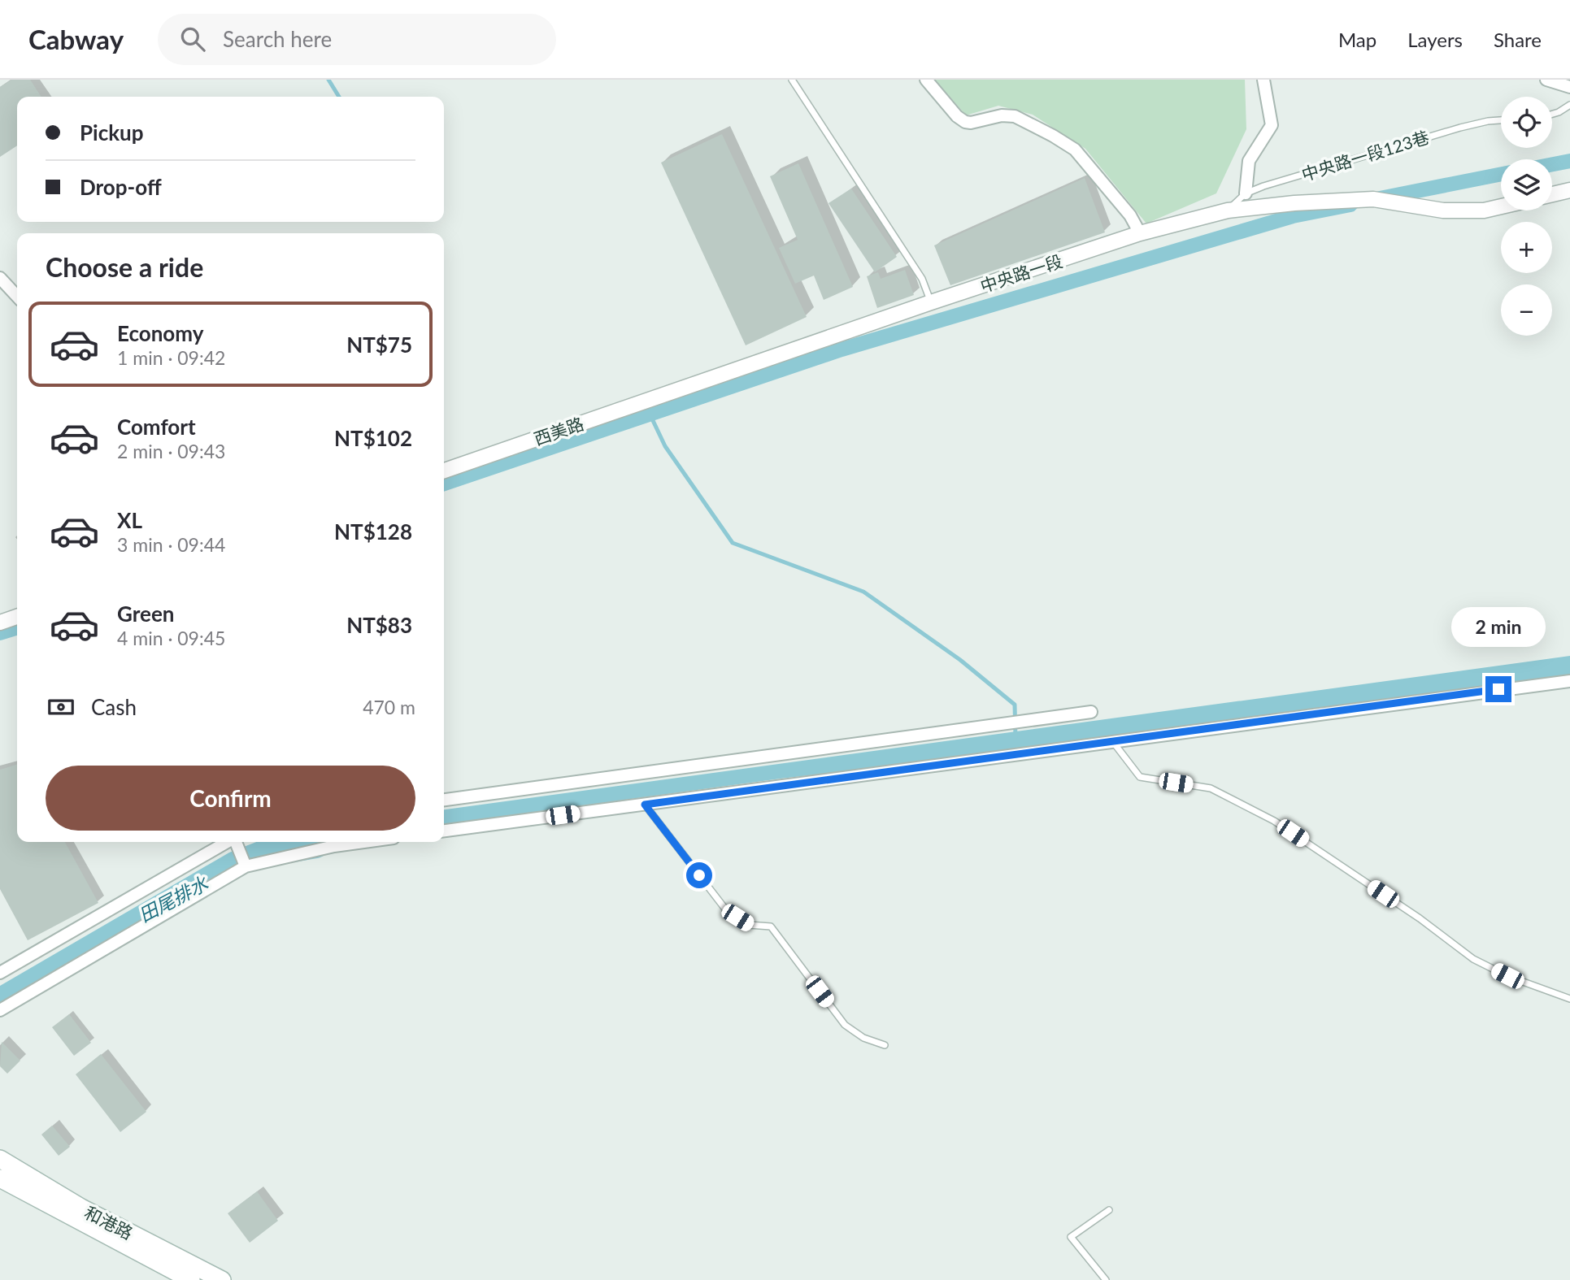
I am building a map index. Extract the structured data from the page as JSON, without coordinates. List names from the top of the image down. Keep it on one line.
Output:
{"streets":{"main road":["和港路"],"street":["中央路一段","西美路"],"lane":["中央路一段123巷"]},"crossings":[["中央路一段123巷","中央路一段"],["中央路一段","西美路"]],"water":["田尾排水"],"page":{"header":"Cabway","search":"Search here","nav":["Map","Layers","Share"],"map_buttons":["+","−"],"banner":["Pickup","Drop-off"],"heading":"Choose a ride","list":[{"name":"Economy","note":"1 min · 09:42","value":"NT$75"},{"name":"Comfort","note":"2 min · 09:43","value":"NT$102"},{"name":"XL","note":"3 min · 09:44","value":"NT$128"},{"name":"Green","note":"4 min · 09:45","value":"NT$83"}],"bubble":"2 min","pay":["Cash","470 m"],"buttons":"Confirm"}}
